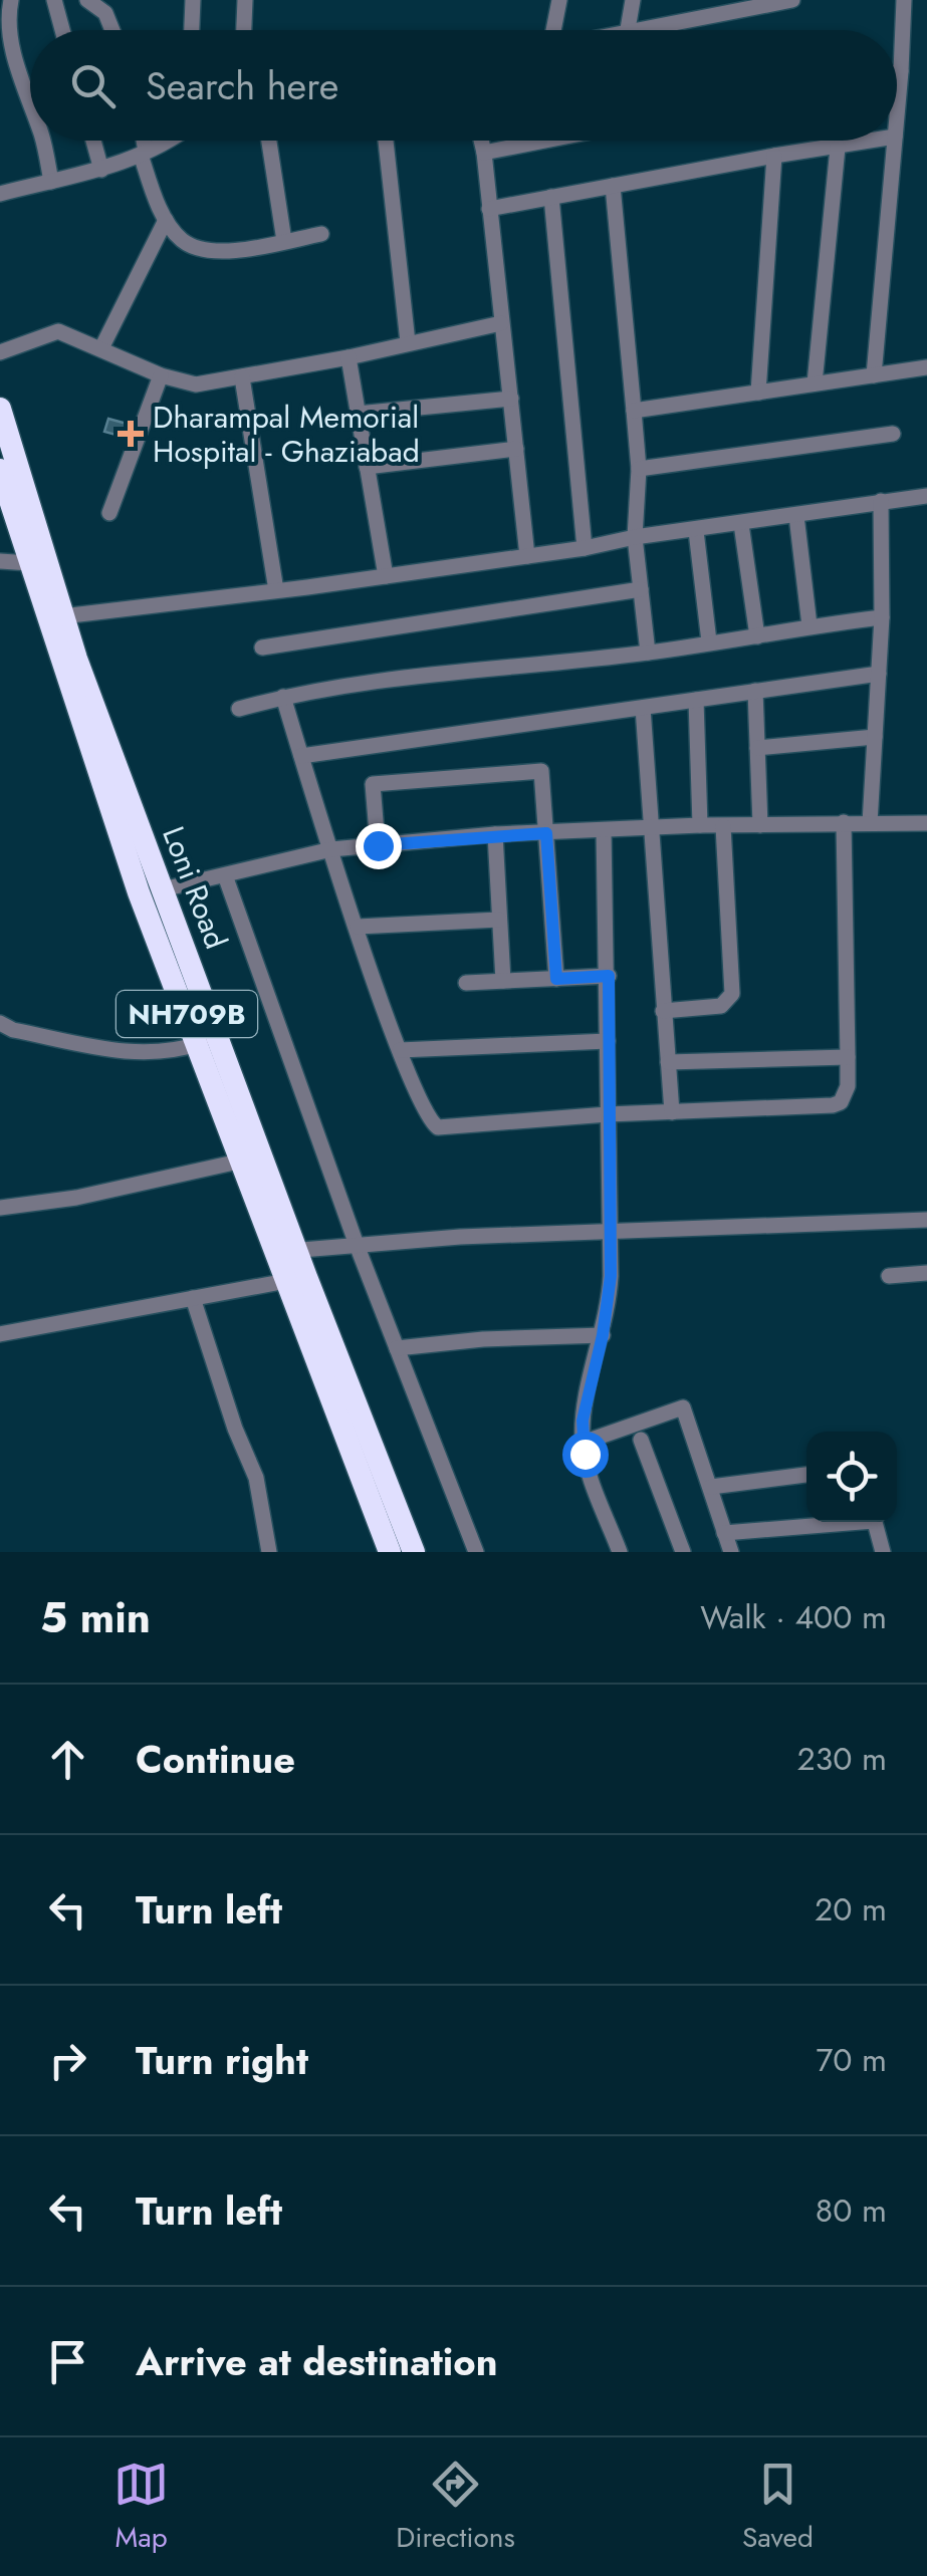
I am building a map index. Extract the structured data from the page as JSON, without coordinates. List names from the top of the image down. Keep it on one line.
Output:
{"streets":{"highway":["Loni Road","NH709B"]},"places":{"health":["Dharampal Memorial Hospital - Ghaziabad"]},"page":{"search":"Search here","heading":["5 min","Walk · 400 m"],"list":[["Continue","230 m"],["Turn left","20 m"],["Turn right","70 m"],["Turn left","80 m"],"Arrive at destination"],"nav":["Map","Directions","Saved"]}}
